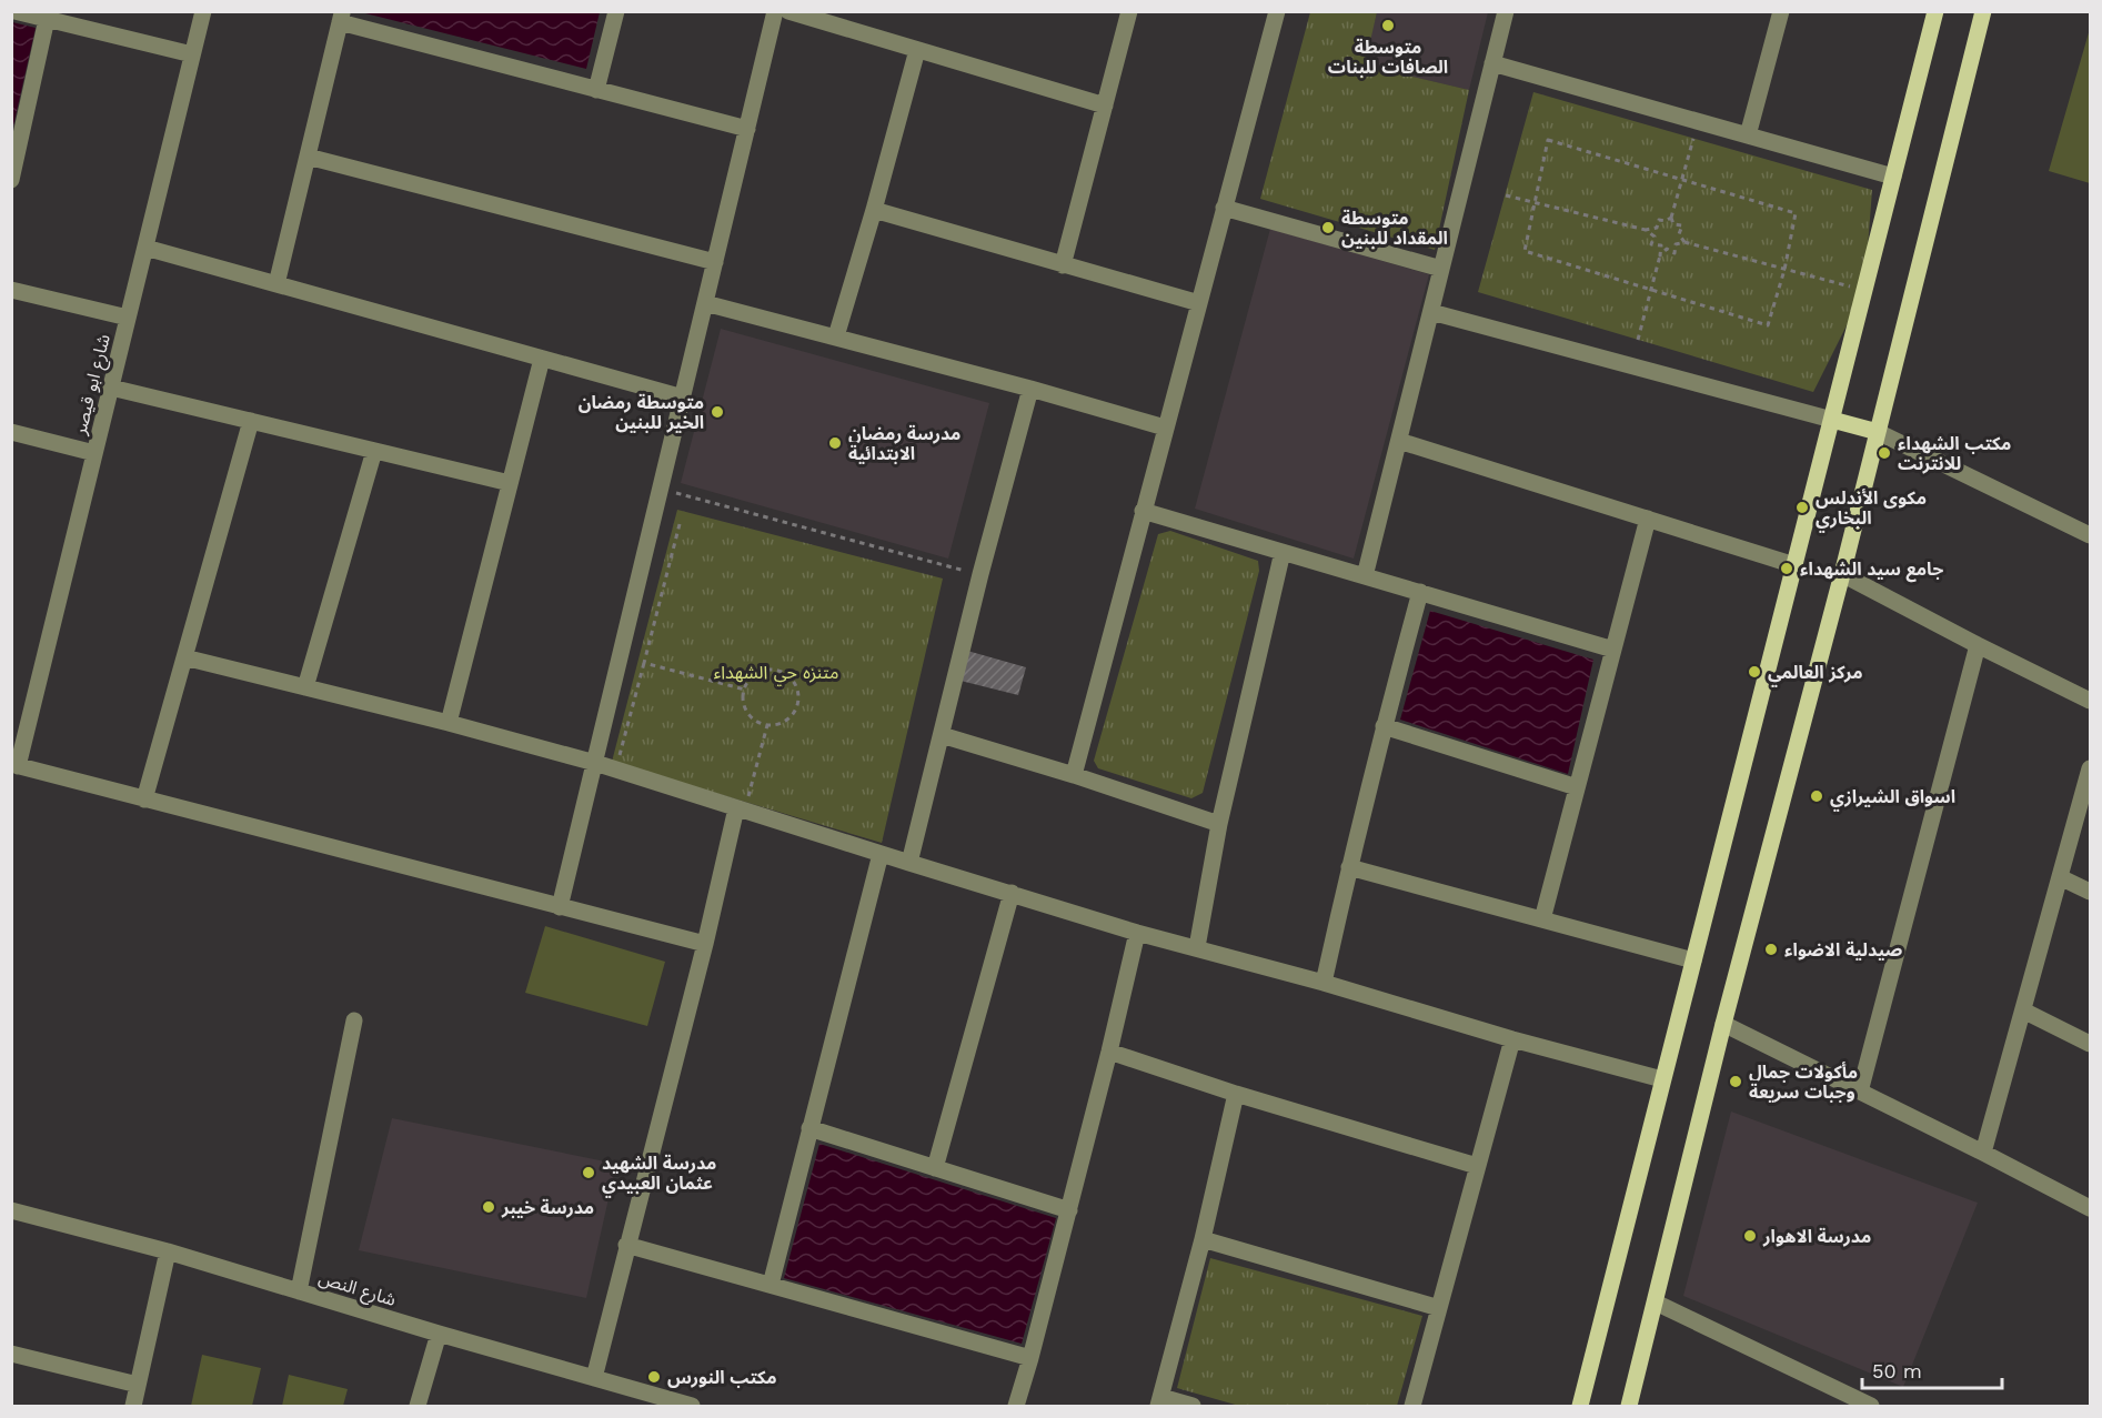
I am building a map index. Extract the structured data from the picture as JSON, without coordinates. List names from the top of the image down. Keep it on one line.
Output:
{"streets":{"street":["شارع ابو قيصر","شارع النص"]},"parks":["متنزه حي الشهداء"],"places":["متوسطة الصافات للبنات","متوسطة المقداد للبنين","متوسطة رمضان الخير للبنين","مدرسة رمضان الابتدائية","مكتب الشهداء للانترنت","مكوى الأندلس البخاري","جامع سيد الشهداء","مركز العالمي","اسواق الشيرازي","صيدلية الاضواء","مأكولات جمال وجبات سريعة","مدرسة الشهيد عثمان العبيدي","مدرسة خيبر","مدرسة الاهوار","مكتب النورس"],"scale_bar":"50 m"}
